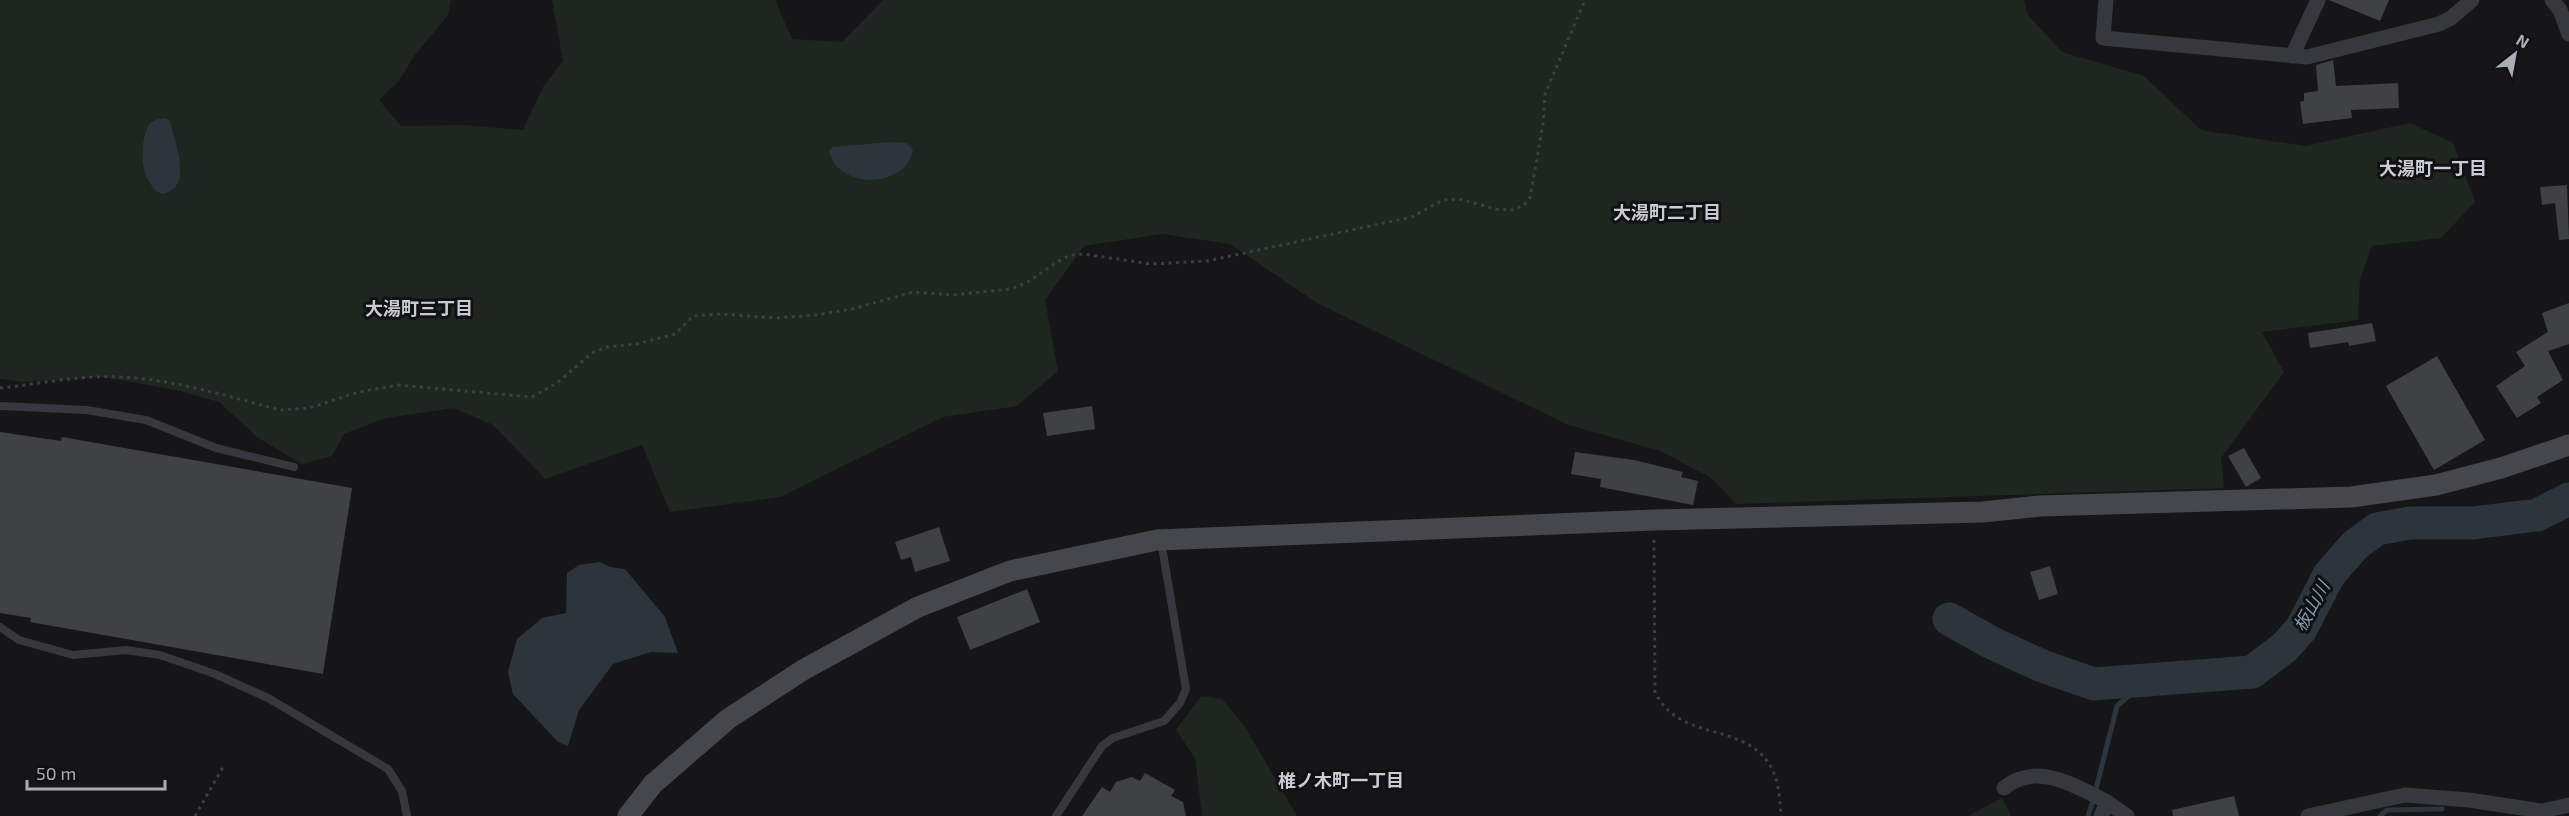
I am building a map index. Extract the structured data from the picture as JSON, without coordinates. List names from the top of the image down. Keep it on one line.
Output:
{"districts":["大湯町一丁目","大湯町二丁目","大湯町三丁目","椎ノ木町一丁目"],"water":["板山川"],"scale_bar":"50 m","north":"top right"}
